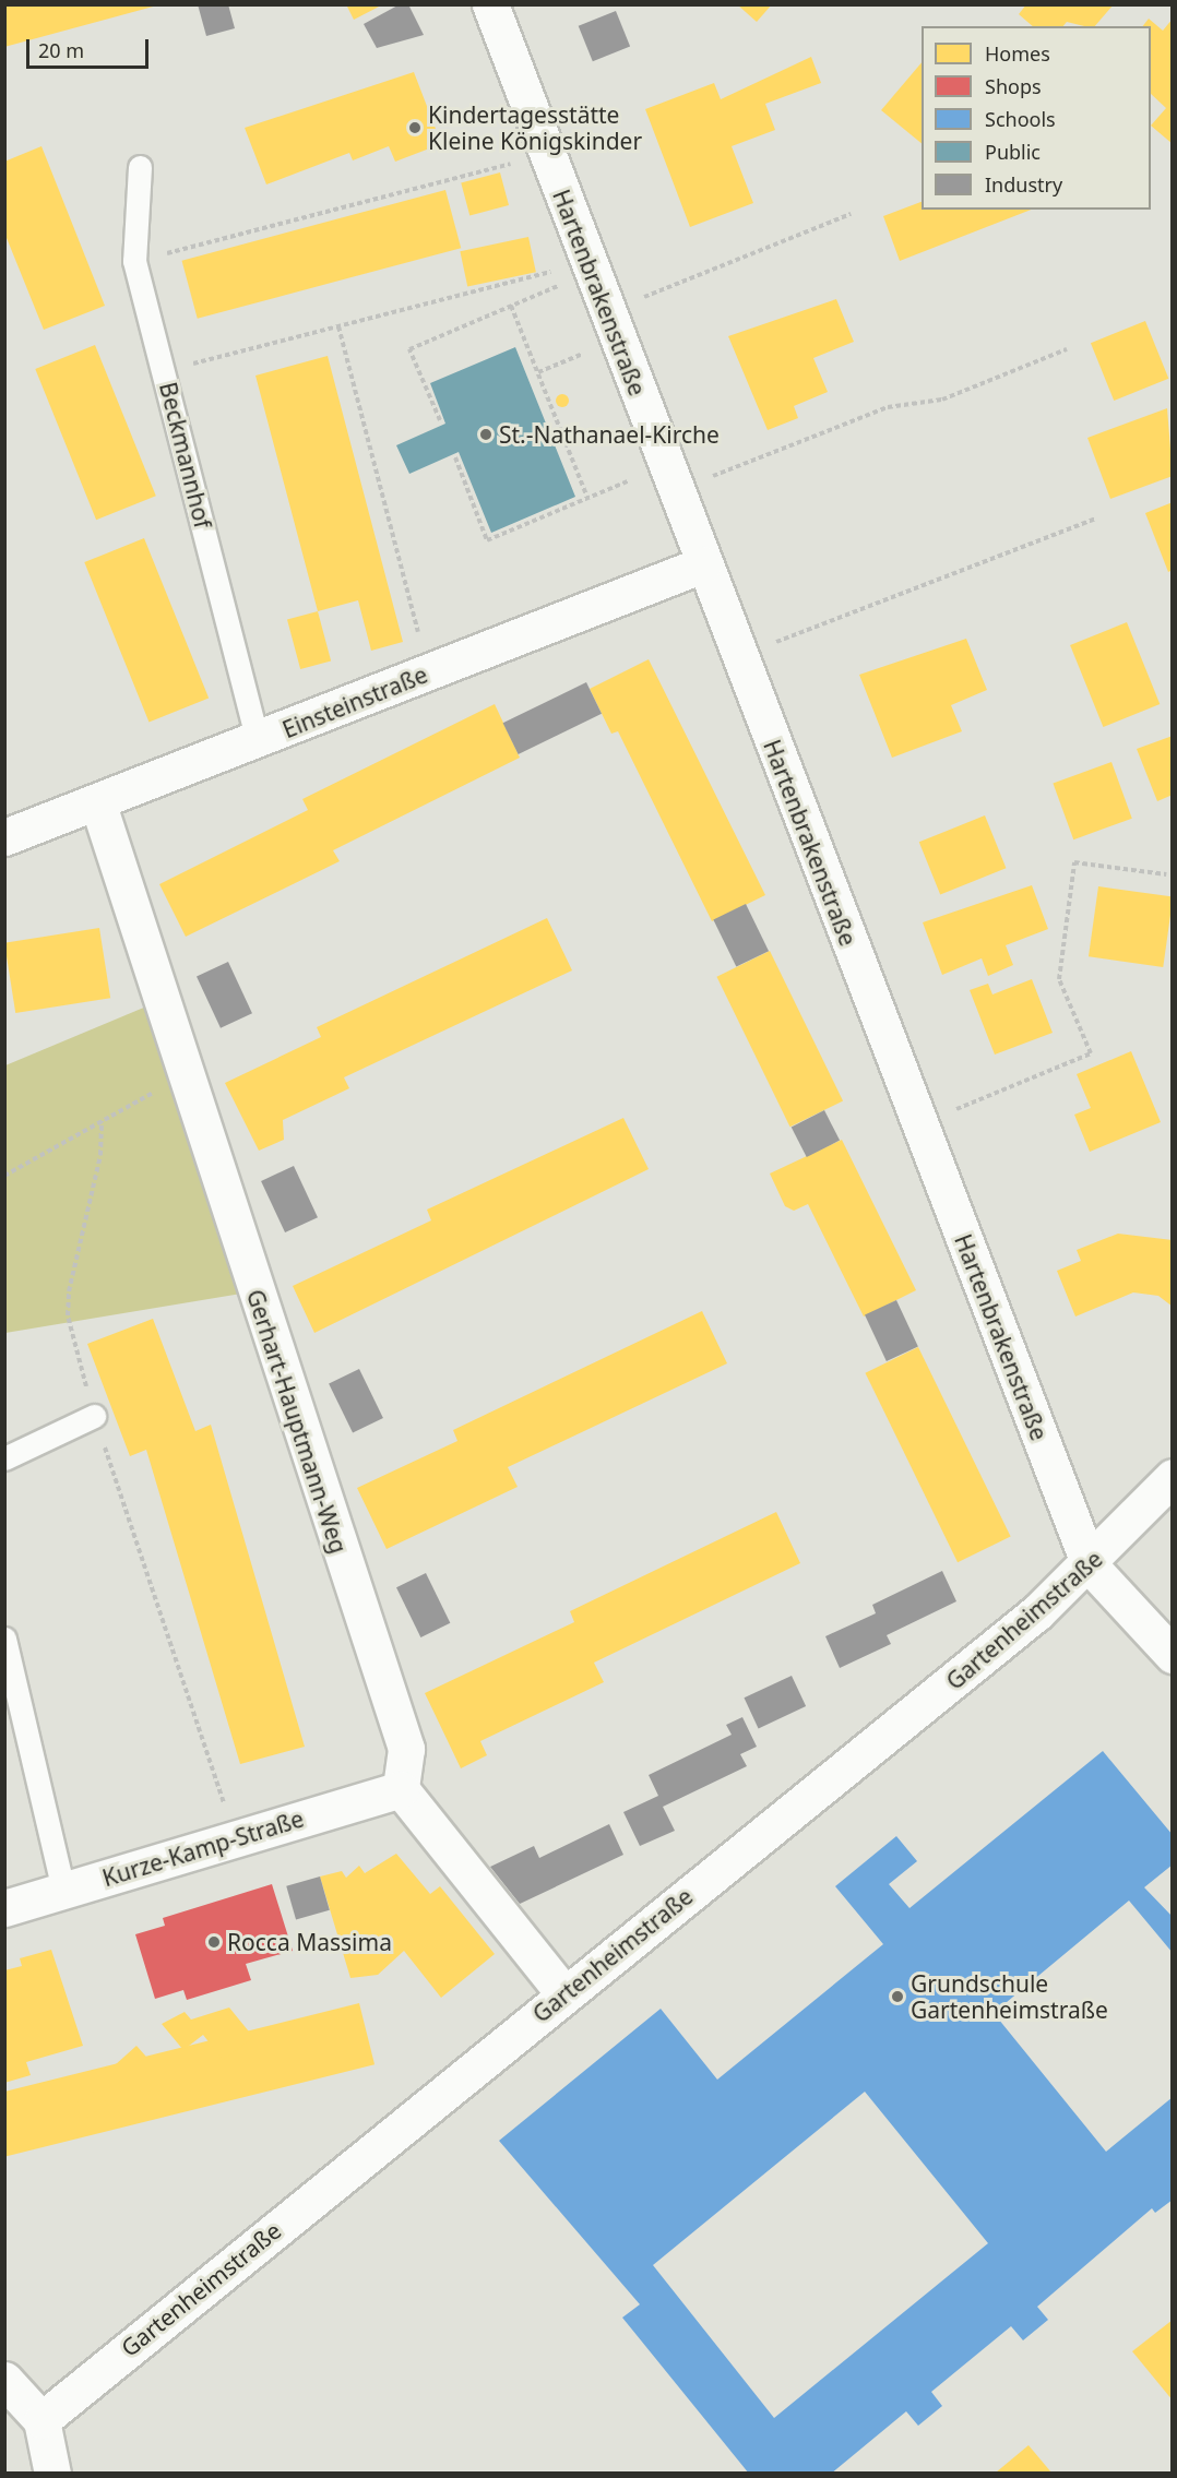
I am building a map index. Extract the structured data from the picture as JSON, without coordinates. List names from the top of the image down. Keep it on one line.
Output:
{"streets":{"street":["Hartenbrakenstraße","Einsteinstraße","Gerhart-Hauptmann-Weg","Gartenheimstraße","Kurze-Kamp-Straße"],"lane":["Beckmannhof"]},"crossings":[["Hartenbrakenstraße","Einsteinstraße"],["Hartenbrakenstraße","Gartenheimstraße"],["Beckmannhof","Einsteinstraße"],["Einsteinstraße","Gerhart-Hauptmann-Weg"],["Gerhart-Hauptmann-Weg","Kurze-Kamp-Straße"]],"places":["Kindertagesstätte Kleine Königskinder","St.-Nathanael-Kirche","Rocca Massima","Grundschule Gartenheimstraße"],"legend":["Homes","Shops","Schools","Public","Industry"],"scale_bar":"20 m"}
